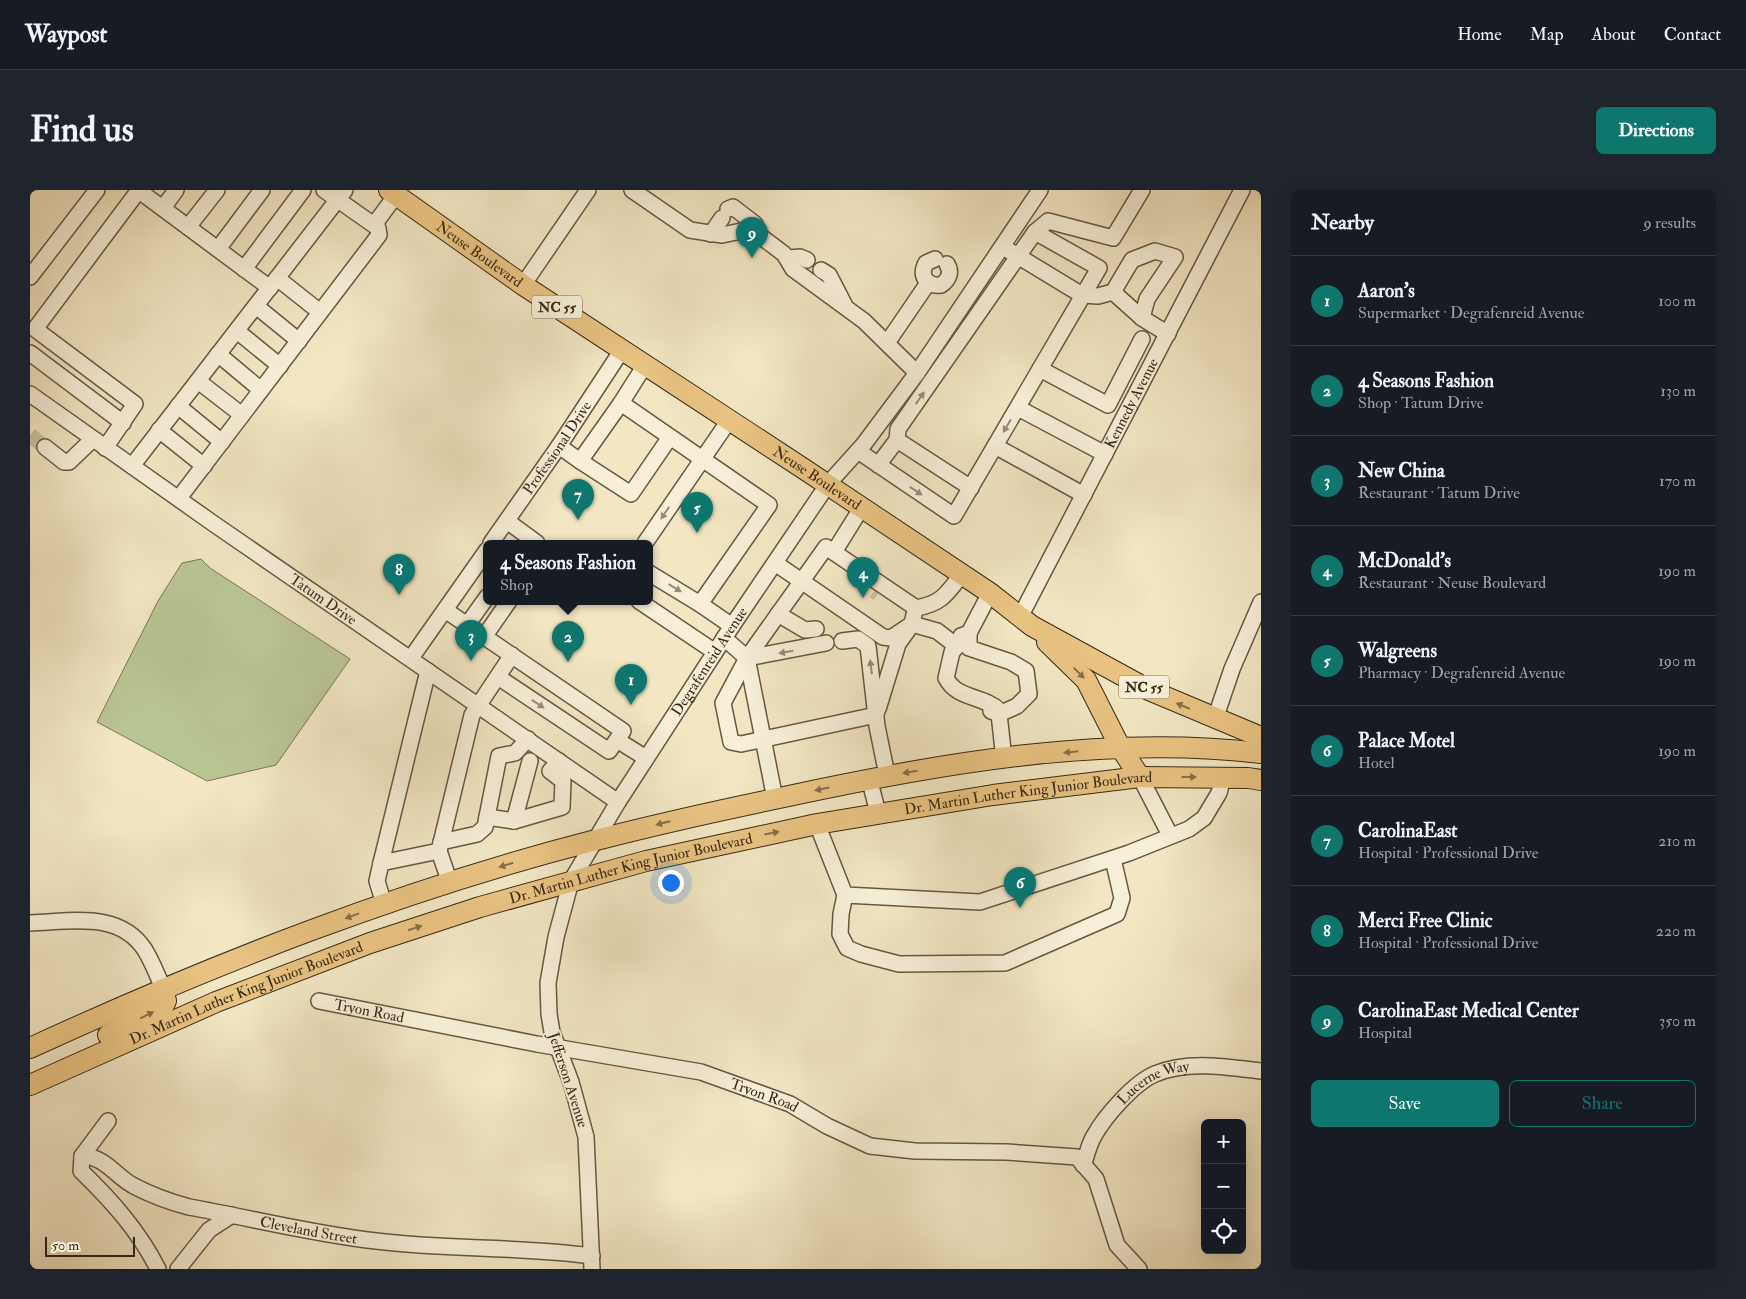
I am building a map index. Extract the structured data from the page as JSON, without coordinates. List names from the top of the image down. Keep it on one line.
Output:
{"streets":{"main road":["Neuse Boulevard","NC 55","Dr. Martin Luther King Junior Boulevard"],"street":["Kennedy Avenue","Professional Drive","Tatum Drive","Degrafenreid Avenue","Tryon Road","Jefferson Avenue","Lucerne Way","Cleveland Street"]},"crossings":[["Neuse Boulevard","NC 55"],["Neuse Boulevard","Kennedy Avenue"],["Neuse Boulevard","Professional Drive"],["Neuse Boulevard","Degrafenreid Avenue"],["Neuse Boulevard","Dr. Martin Luther King Junior Boulevard"],["NC 55","Kennedy Avenue"],["NC 55","Dr. Martin Luther King Junior Boulevard"],["Tatum Drive","Degrafenreid Avenue"],["Degrafenreid Avenue","Dr. Martin Luther King Junior Boulevard"],["Degrafenreid Avenue","Jefferson Avenue"],["Dr. Martin Luther King Junior Boulevard","Jefferson Avenue"],["Tryon Road","Jefferson Avenue"],["Tryon Road","Lucerne Way"],["Jefferson Avenue","Cleveland Street"]],"scale_bar":"50 m","page":{"header":"Waypost","nav":["Home","Map","About","Contact"],"buttons":["Directions",["Save","Share"]],"title":"Find us","heading":["Nearby","9 results"],"pins":["9","7","5","8","4","3","2","1","6"],"list":[{"mark":"1","name":"Aaron's","note":"Supermarket · Degrafenreid Avenue","value":"100 m"},{"mark":"2","name":"4 Seasons Fashion","note":"Shop · Tatum Drive","value":"130 m"},{"mark":"3","name":"New China","note":"Restaurant · Tatum Drive","value":"170 m"},{"mark":"4","name":"McDonald's","note":"Restaurant · Neuse Boulevard","value":"190 m"},{"mark":"5","name":"Walgreens","note":"Pharmacy · Degrafenreid Avenue","value":"190 m"},{"mark":"6","name":"Palace Motel","note":"Hotel","value":"190 m"},{"mark":"7","name":"CarolinaEast","note":"Hospital · Professional Drive","value":"210 m"},{"mark":"8","name":"Merci Free Clinic","note":"Hospital · Professional Drive","value":"220 m"},{"mark":"9","name":"CarolinaEast Medical Center","note":"Hospital","value":"350 m"}],"popup":["4 Seasons Fashion","Shop"],"map_buttons":["+","−"],"scale":"50 m"}}
